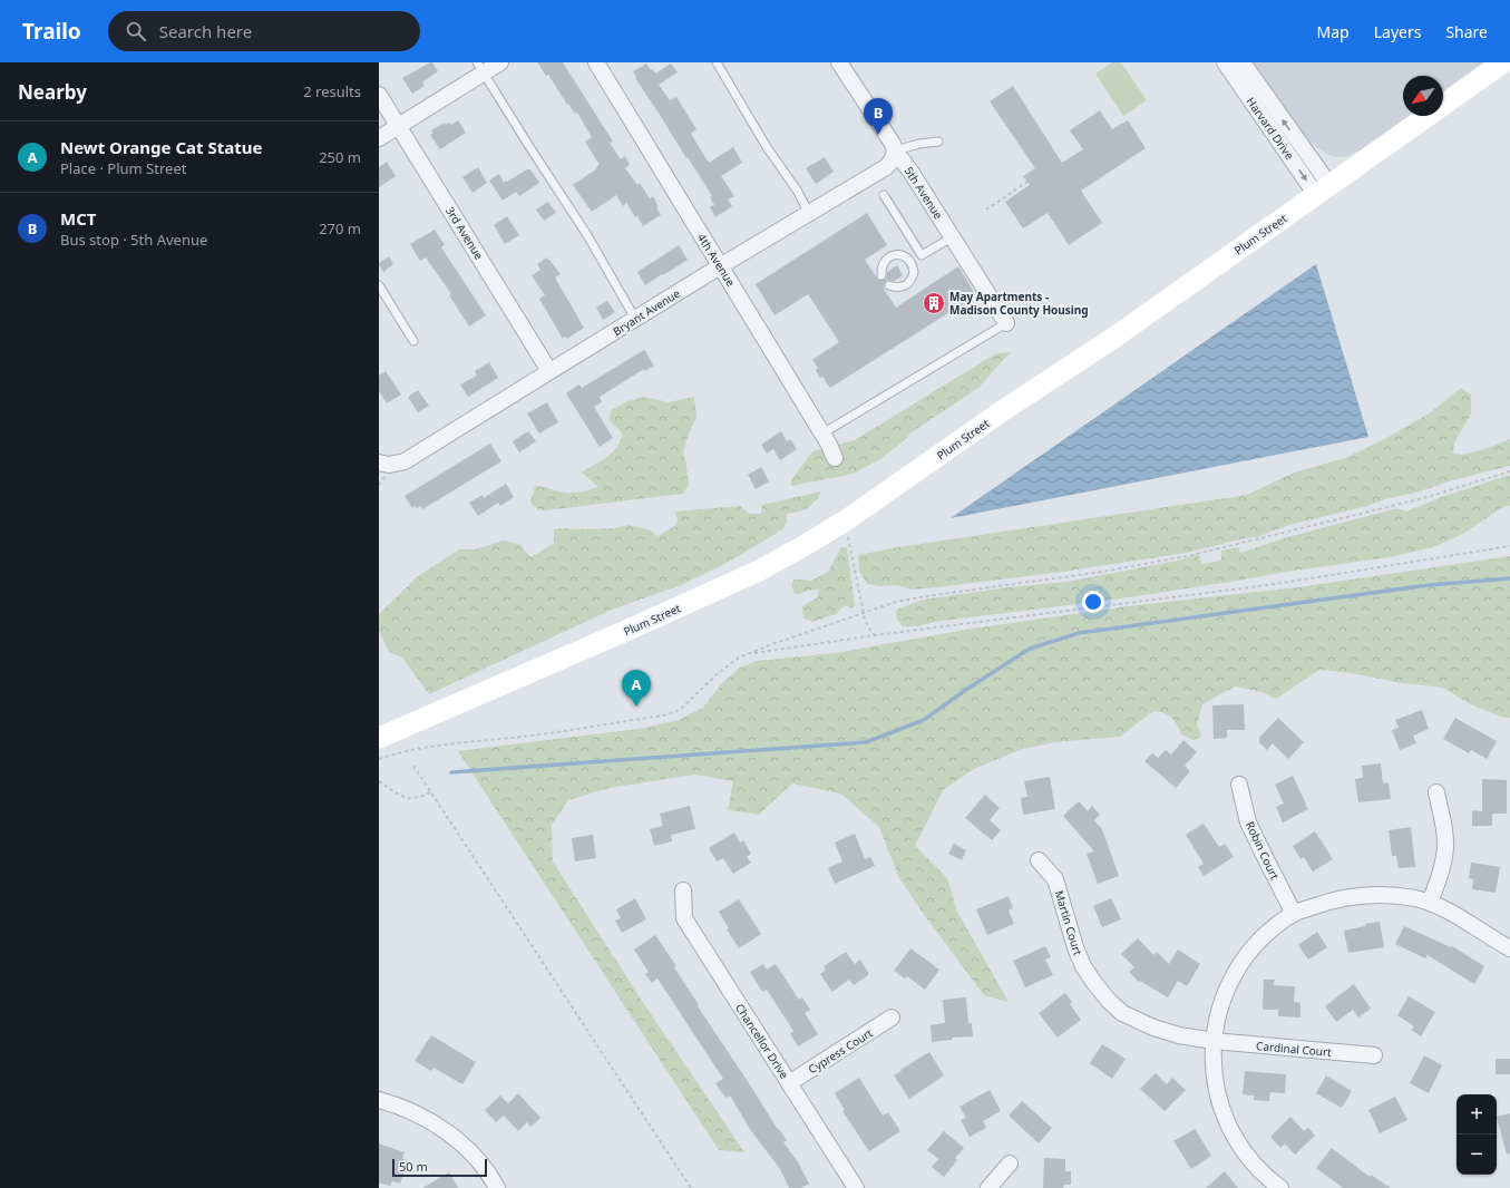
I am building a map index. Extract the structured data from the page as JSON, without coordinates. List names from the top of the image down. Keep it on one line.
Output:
{"streets":{"main road":["Plum Street"],"street":["Harvard Drive","5th Avenue","3rd Avenue","4th Avenue","Bryant Avenue","Robin Court","Martin Court","Chancellor Drive","Cardinal Court","Cypress Court"]},"crossings":[["Harvard Drive","Plum Street"],["5th Avenue","Bryant Avenue"],["3rd Avenue","Bryant Avenue"],["4th Avenue","Bryant Avenue"],["Martin Court","Cardinal Court"],["Chancellor Drive","Cypress Court"]],"places":{"building":["May Apartments - Madison County Housing"]},"scale_bar":"50 m","north":"bottom left","page":{"header":"Trailo","search":"Search here","nav":["Map","Layers","Share"],"heading":["Nearby","2 results"],"pins":["B","A"],"list":[{"mark":"A","name":"Newt Orange Cat Statue","note":"Place · Plum Street","value":"250 m"},{"mark":"B","name":"MCT","note":"Bus stop · 5th Avenue","value":"270 m"}],"map_buttons":["+","−"],"scale":"50 m"}}
